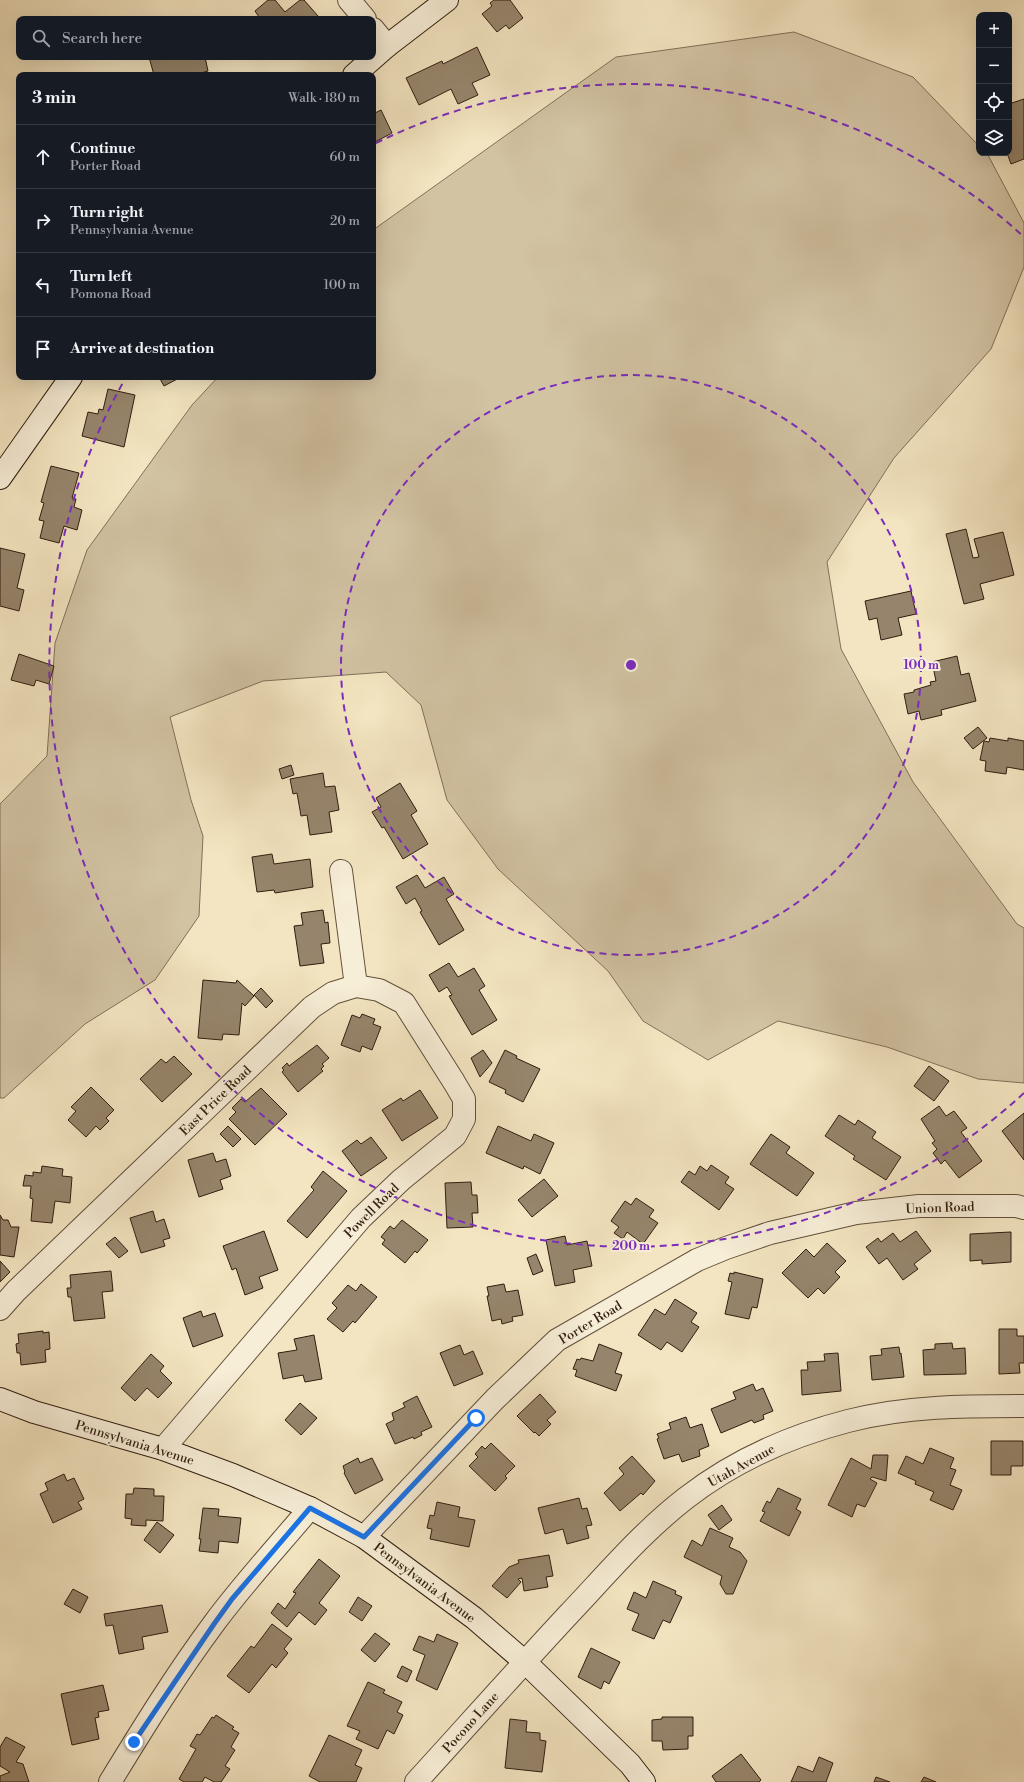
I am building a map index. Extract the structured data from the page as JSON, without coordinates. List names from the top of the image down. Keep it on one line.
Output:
{"streets":{"street":["East Price Road","Union Road","Powell Road","Porter Road","Pennsylvania Avenue","Utah Avenue","Pocono Lane"]},"crossings":[["East Price Road","Powell Road"],["Union Road","Porter Road"],["Powell Road","Pennsylvania Avenue"],["Porter Road","Pennsylvania Avenue"],["Pennsylvania Avenue","Utah Avenue"],["Pennsylvania Avenue","Pocono Lane"],["Utah Avenue","Pocono Lane"]],"page":{"map_buttons":["+","−"],"search":"Search here","heading":["3 min","Walk · 180 m"],"list":[["Continue","Porter Road","60 m"],["Turn right","Pennsylvania Avenue","20 m"],["Turn left","Pomona Road","100 m"],"Arrive at destination"]},"rings":["100 m","200 m"]}
